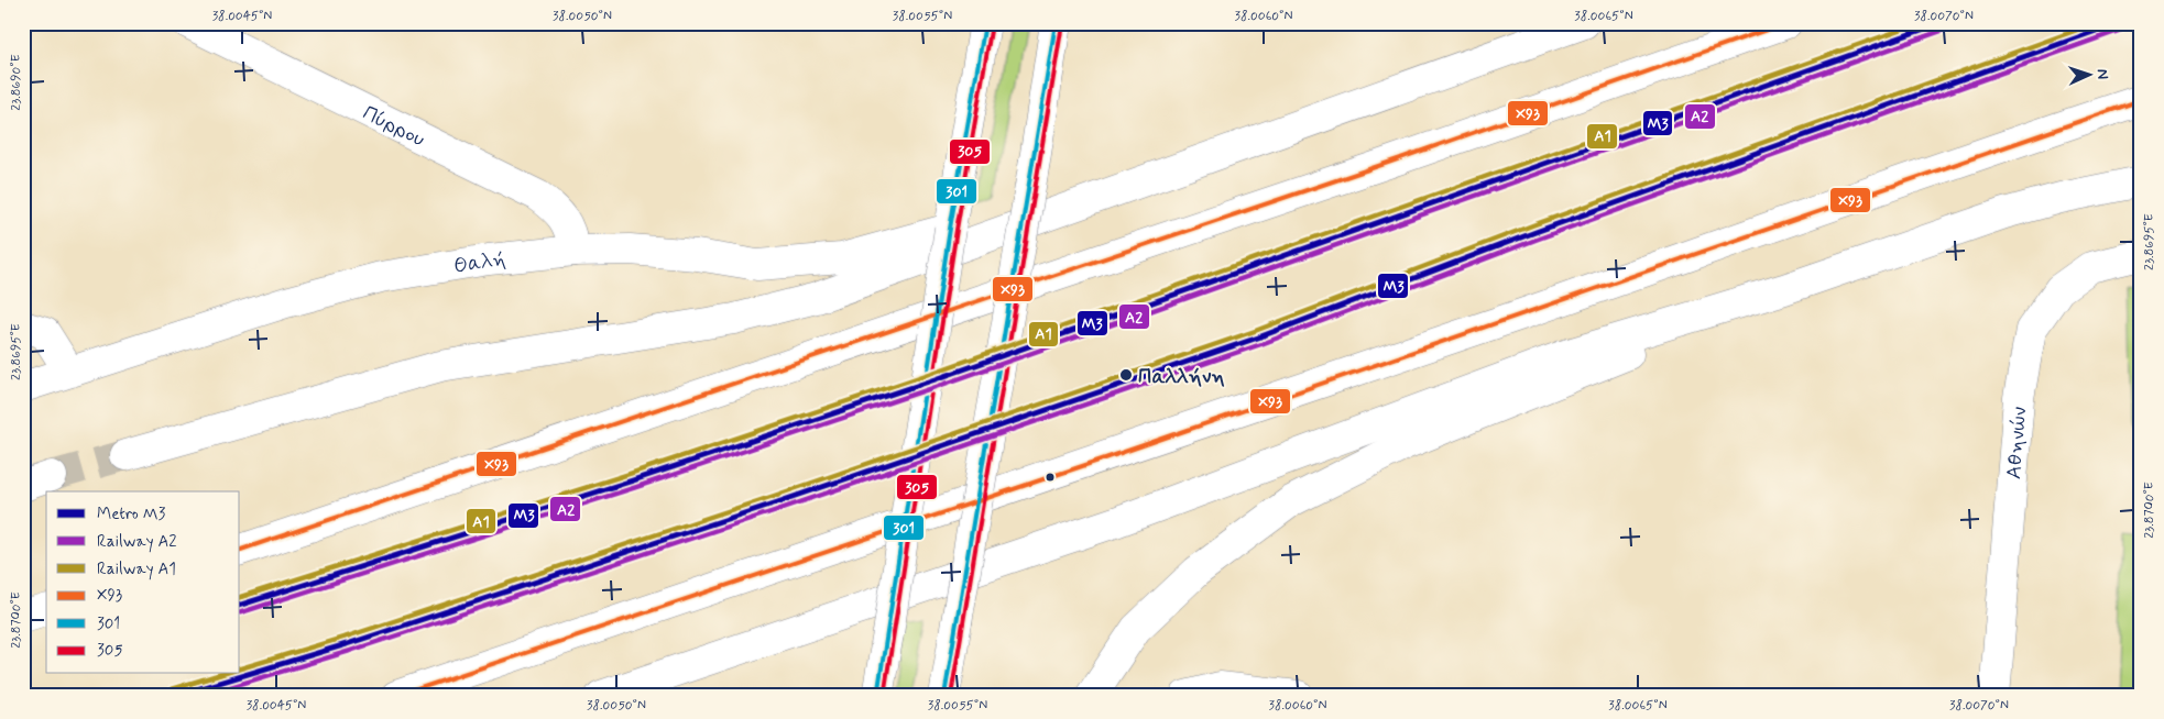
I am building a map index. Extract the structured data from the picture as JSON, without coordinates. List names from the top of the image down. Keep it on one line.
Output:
{"streets":{"main road":["Πύρρου","Θαλή","Αθηνών"]},"crossings":[["Πύρρου","Θαλή"]],"places":["Παλλήνη"],"lines":["metro line Μ3","rail line A1","transit line X93","transit line 301","transit line 305","rail line A2"],"legend":["Metro Μ3","Railway A2","Railway A1","X93","301","305"],"north":"right","coordinates":["38.0045°N","38.0050°N","38.0055°N","38.0060°N","38.0065°N","38.0070°N","23.8690°E","23.8695°E","23.8700°E"]}
